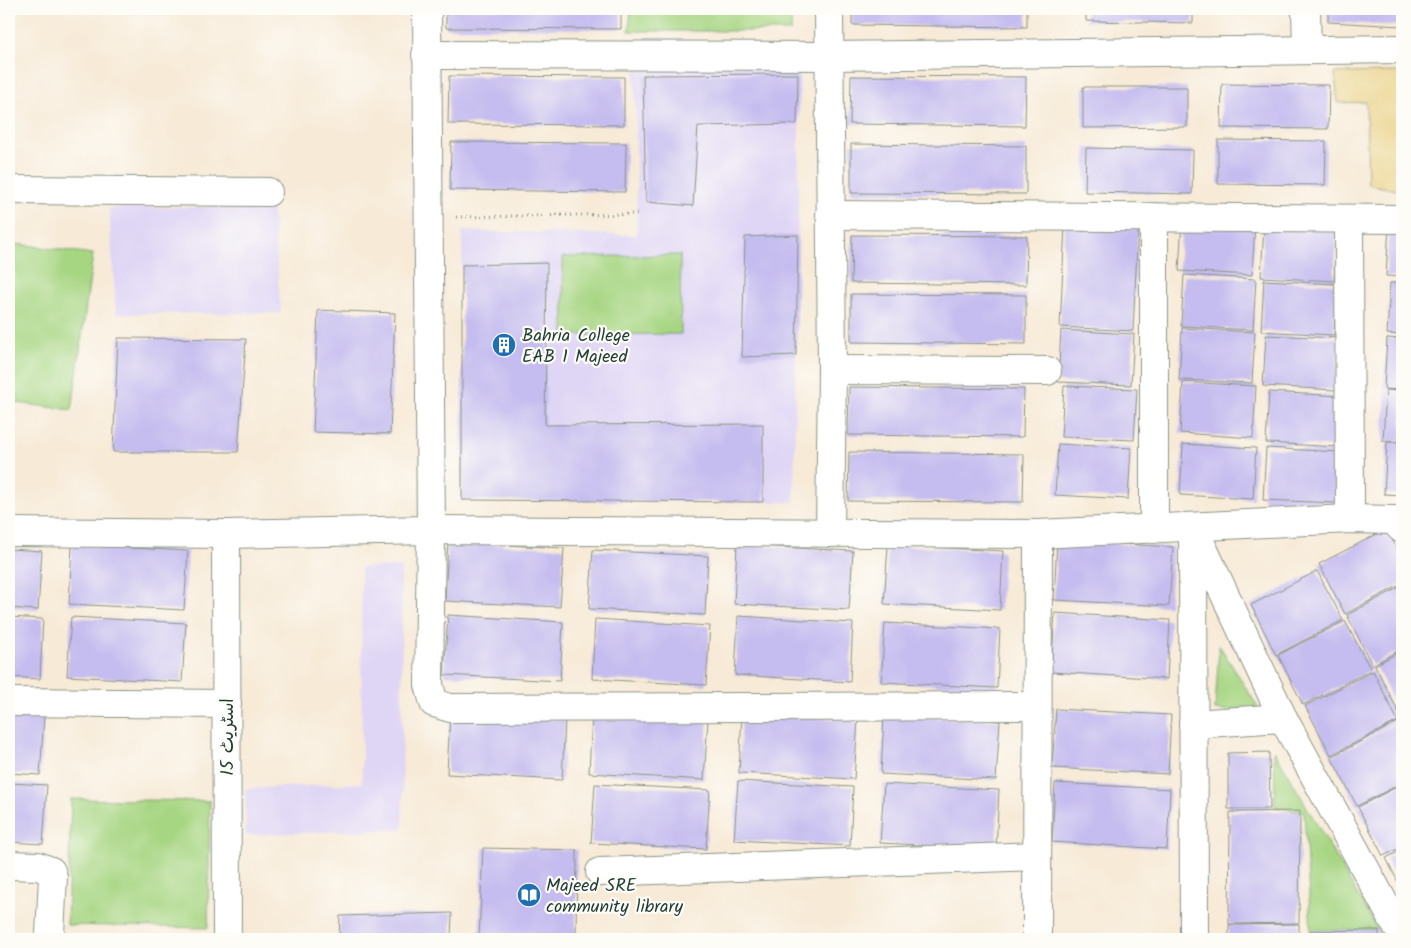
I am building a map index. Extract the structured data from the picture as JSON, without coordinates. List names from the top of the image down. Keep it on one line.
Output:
{"streets":{"street":["اسٹریٹ 15"]},"places":{"building":["Bahria College EAB 1 Majeed"],"library":["Majeed SRE community library"]}}
